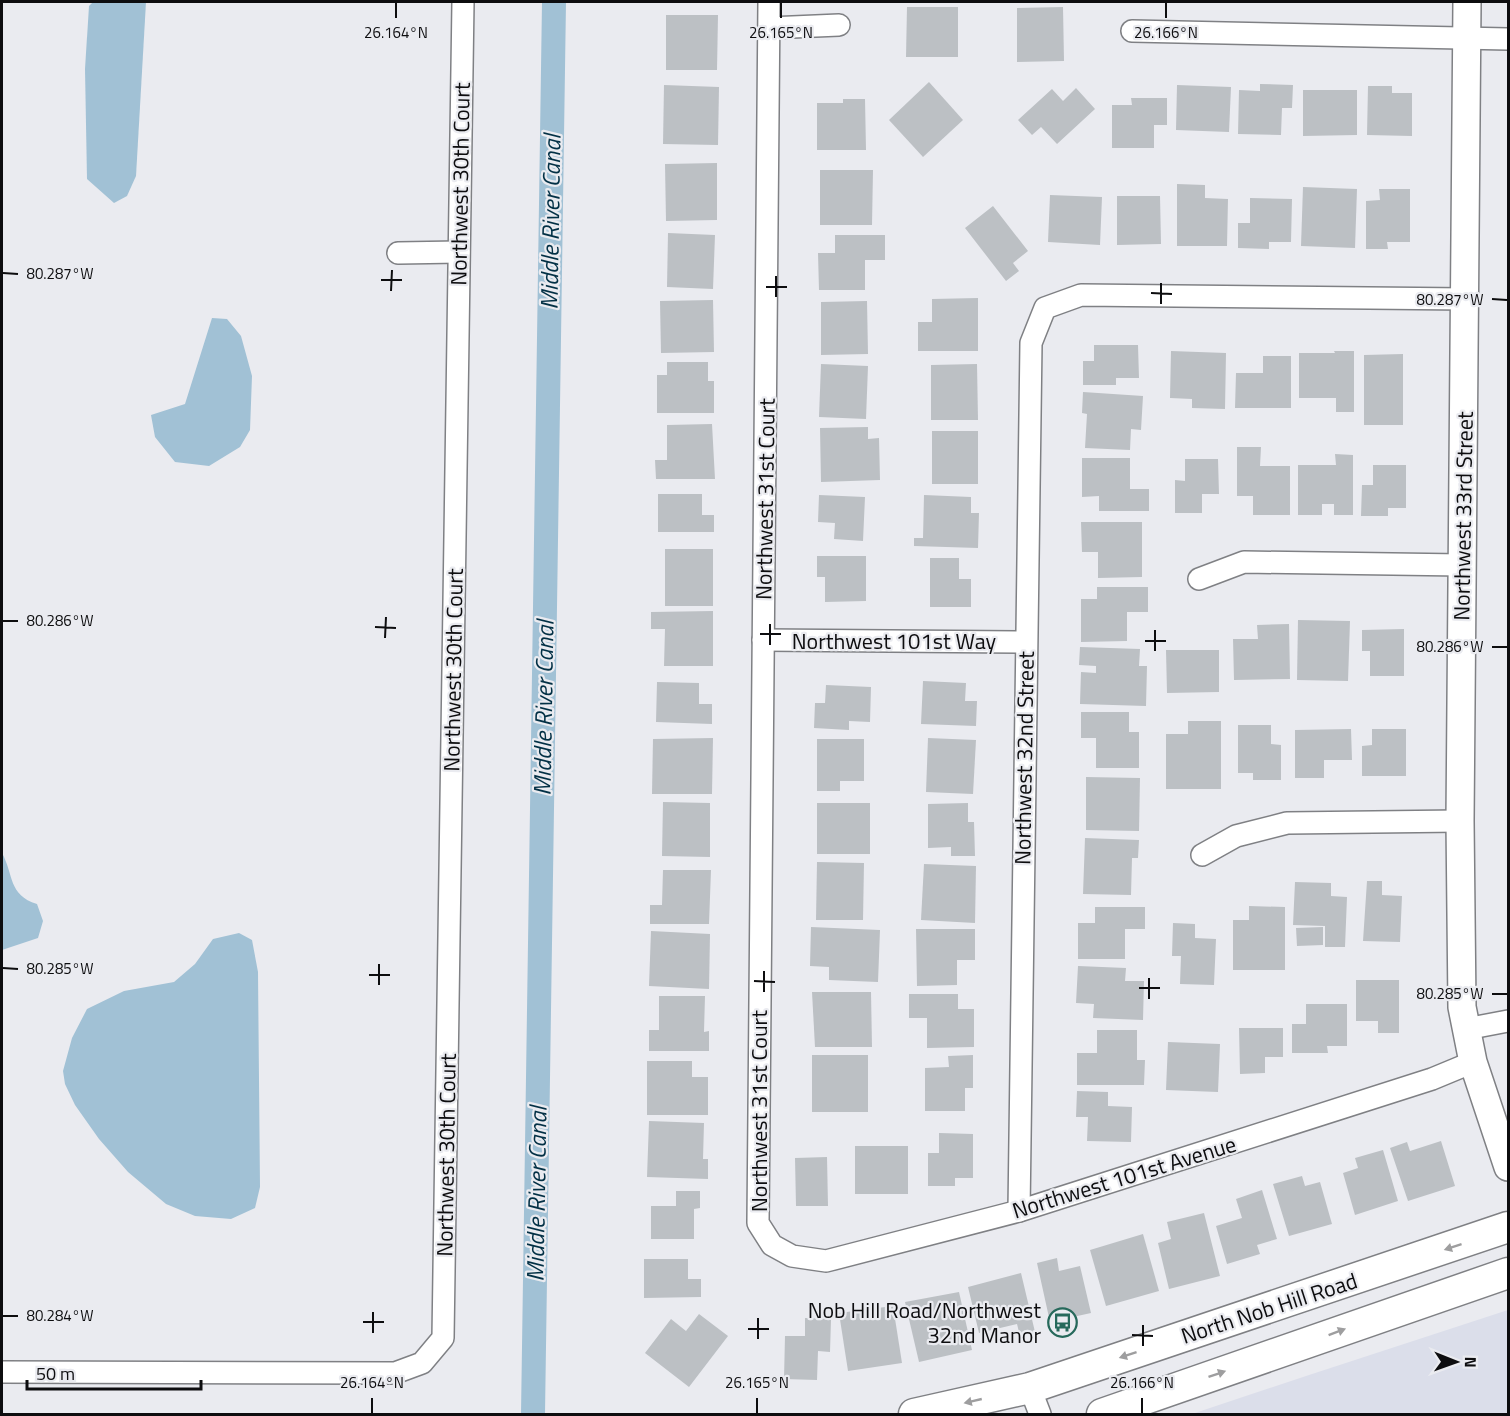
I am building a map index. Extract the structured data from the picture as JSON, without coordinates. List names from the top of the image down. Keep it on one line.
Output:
{"streets":{"main road":["North Nob Hill Road"],"street":["Northwest 30th Court","Northwest 31st Court","Northwest 33rd Street","Northwest 101st Way","Northwest 32nd Street","Northwest 101st Avenue"]},"crossings":[["Northwest 31st Court","Northwest 101st Way"],["Northwest 31st Court","Northwest 101st Avenue"],["Northwest 33rd Street","Northwest 32nd Street"],["Northwest 33rd Street","Northwest 101st Avenue"],["Northwest 101st Way","Northwest 32nd Street"],["Northwest 32nd Street","Northwest 101st Avenue"]],"water":["Middle River Canal"],"places":{"bus stop":["Nob Hill Road/Northwest 32nd Manor"]},"scale_bar":"50 m","north":"right","coordinates":["26.164°N","26.165°N","26.166°N","80.287°W","80.286°W","80.285°W","80.284°W"]}
